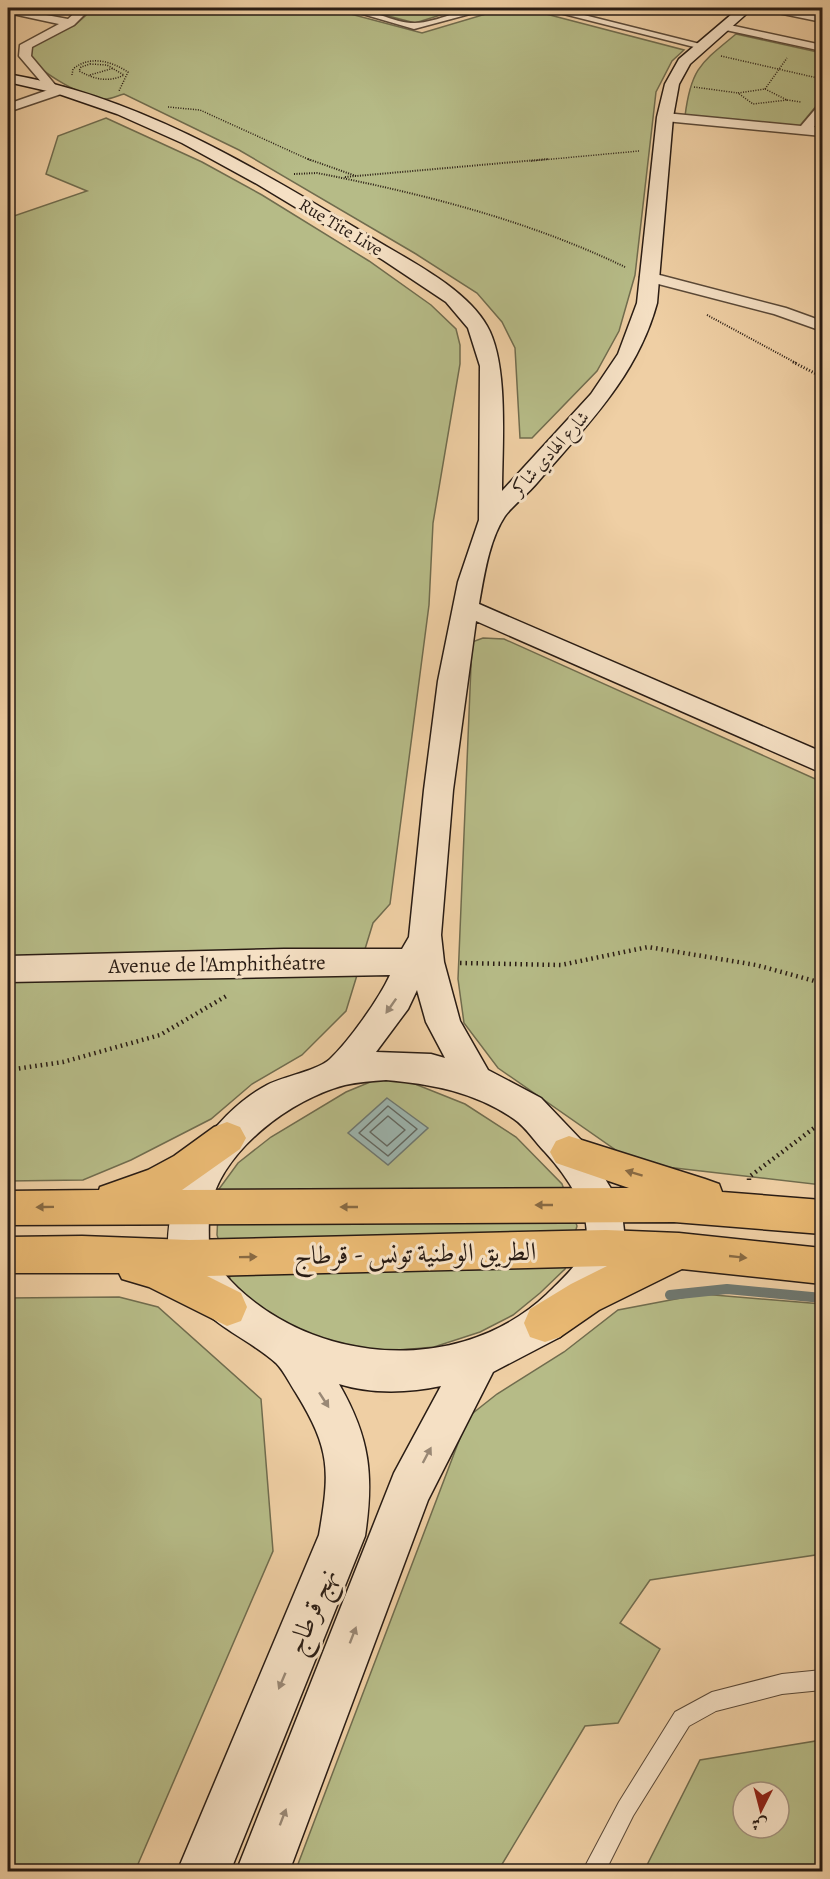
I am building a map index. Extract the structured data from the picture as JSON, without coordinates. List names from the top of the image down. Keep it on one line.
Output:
{"streets":{"highway":["الطريق الوطنية تونس - قرطاج"],"street":["Rue Tite Live","شارع الهادي شاكر","Avenue de l'Amphithéatre","نهج قرطاج"]},"crossings":[["Rue Tite Live","شارع الهادي شاكر"],["شارع الهادي شاكر","Avenue de l'Amphithéatre"]],"north":"bottom"}
